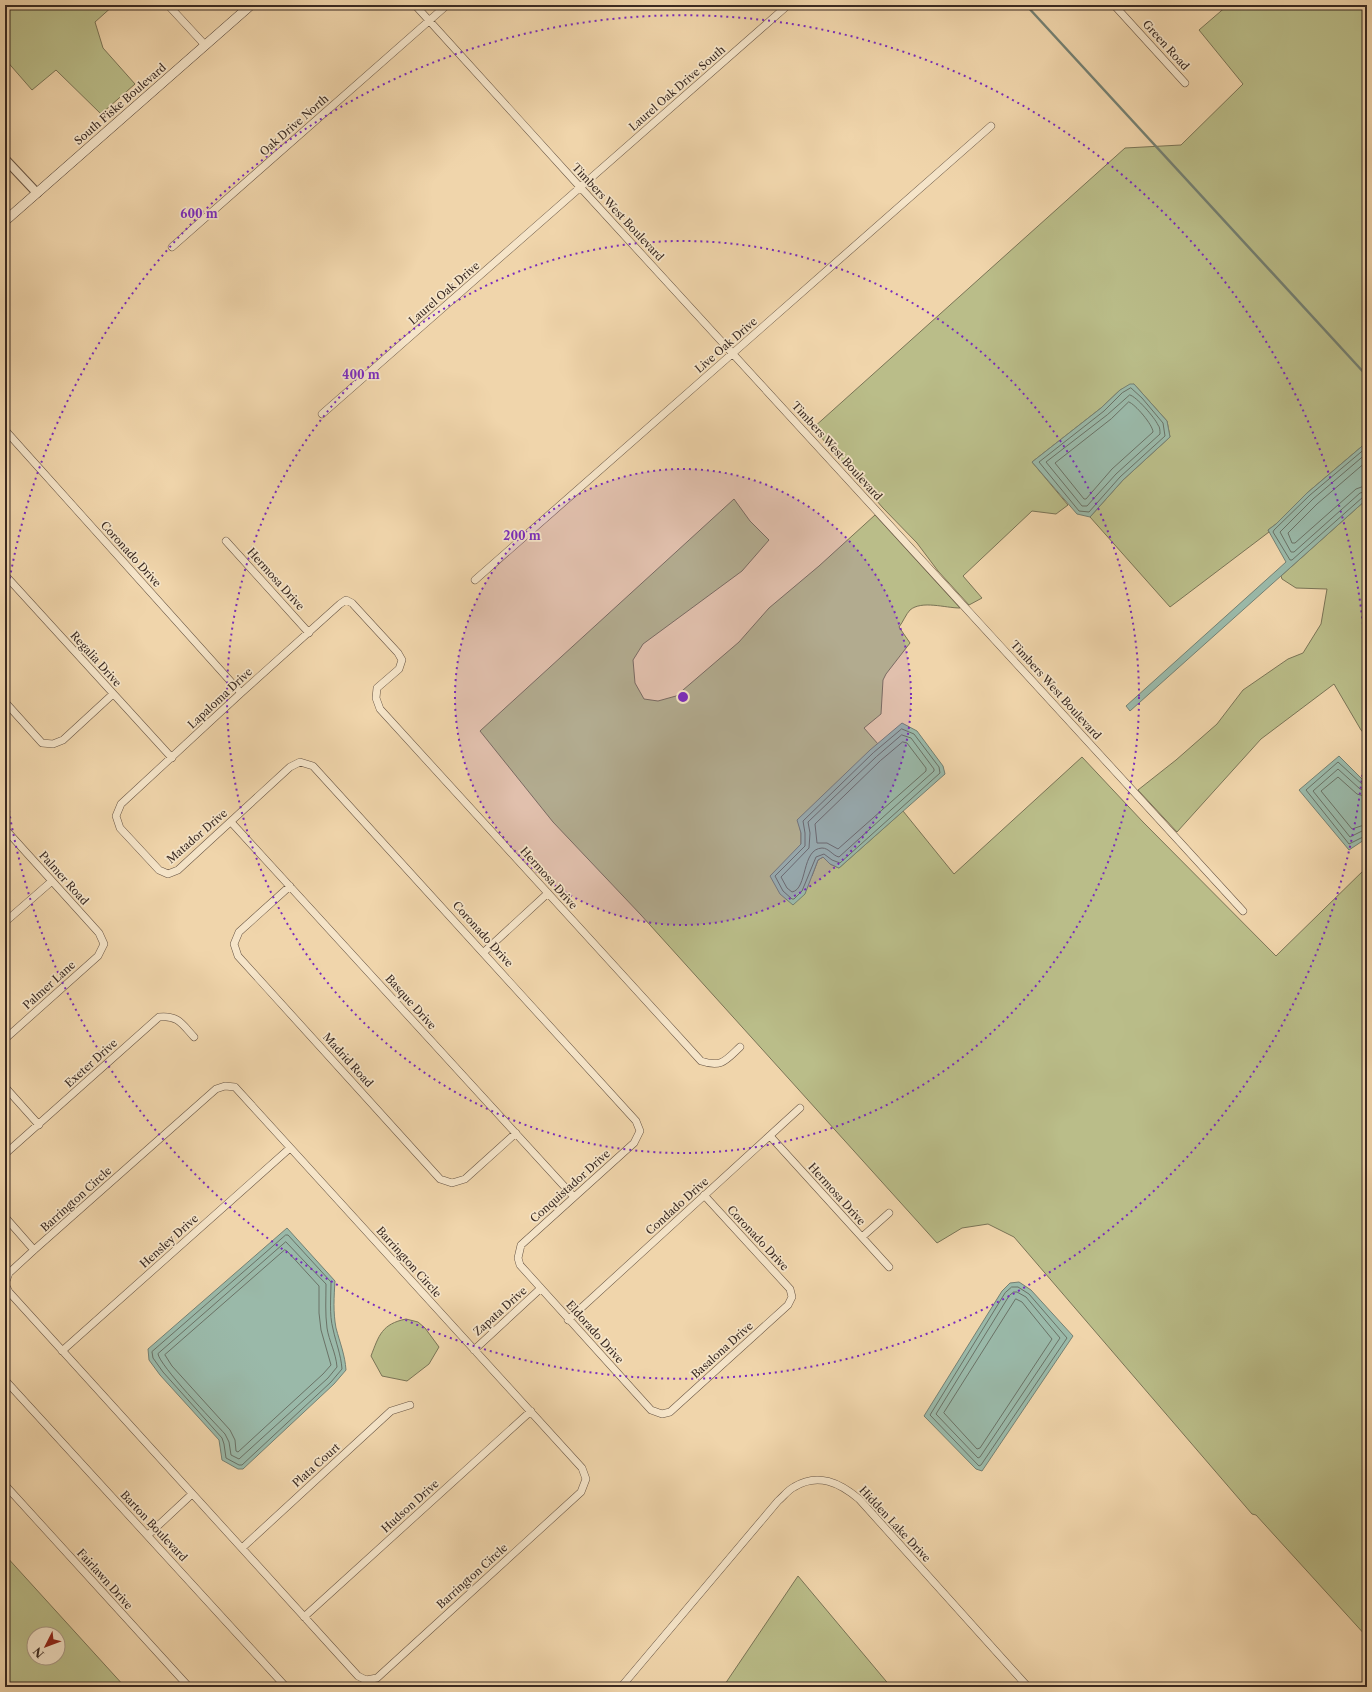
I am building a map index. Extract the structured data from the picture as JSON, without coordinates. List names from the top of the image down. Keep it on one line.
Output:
{"streets":{"main road":["South Fiske Boulevard"],"street":["Green Road","Laurel Oak Drive South","Oak Drive North","Timbers West Boulevard","Laurel Oak Drive","Live Oak Drive","Coronado Drive","Hermosa Drive","Regalia Drive","Lapaloma Drive","Matador Drive","Palmer Road","Palmer Lane","Basque Drive","Madrid Road","Exeter Drive","Conquistador Drive","Barrington Circle","Condado Drive","Hensley Drive","Zapata Drive","Eldorado Drive","Basalona Drive","Plata Court","Hudson Drive","Hidden Lake Drive","Barton Boulevard","Fairlawn Drive"]},"crossings":[["Laurel Oak Drive South","Timbers West Boulevard"],["Laurel Oak Drive South","Laurel Oak Drive"],["Oak Drive North","Timbers West Boulevard"],["Timbers West Boulevard","Laurel Oak Drive"],["Timbers West Boulevard","Live Oak Drive"],["Coronado Drive","Lapaloma Drive"],["Coronado Drive","Matador Drive"],["Coronado Drive","Conquistador Drive"],["Coronado Drive","Condado Drive"],["Coronado Drive","Basalona Drive"],["Hermosa Drive","Lapaloma Drive"],["Hermosa Drive","Condado Drive"],["Regalia Drive","Lapaloma Drive"],["Lapaloma Drive","Matador Drive"],["Matador Drive","Basque Drive"],["Palmer Road","Palmer Lane"],["Basque Drive","Madrid Road"],["Basque Drive","Conquistador Drive"],["Conquistador Drive","Eldorado Drive"],["Barrington Circle","Hensley Drive"],["Barrington Circle","Zapata Drive"],["Barrington Circle","Plata Court"],["Barrington Circle","Hudson Drive"],["Condado Drive","Eldorado Drive"],["Zapata Drive","Eldorado Drive"],["Eldorado Drive","Basalona Drive"]],"north":"bottom left","rings":["600 m","400 m","200 m"]}
